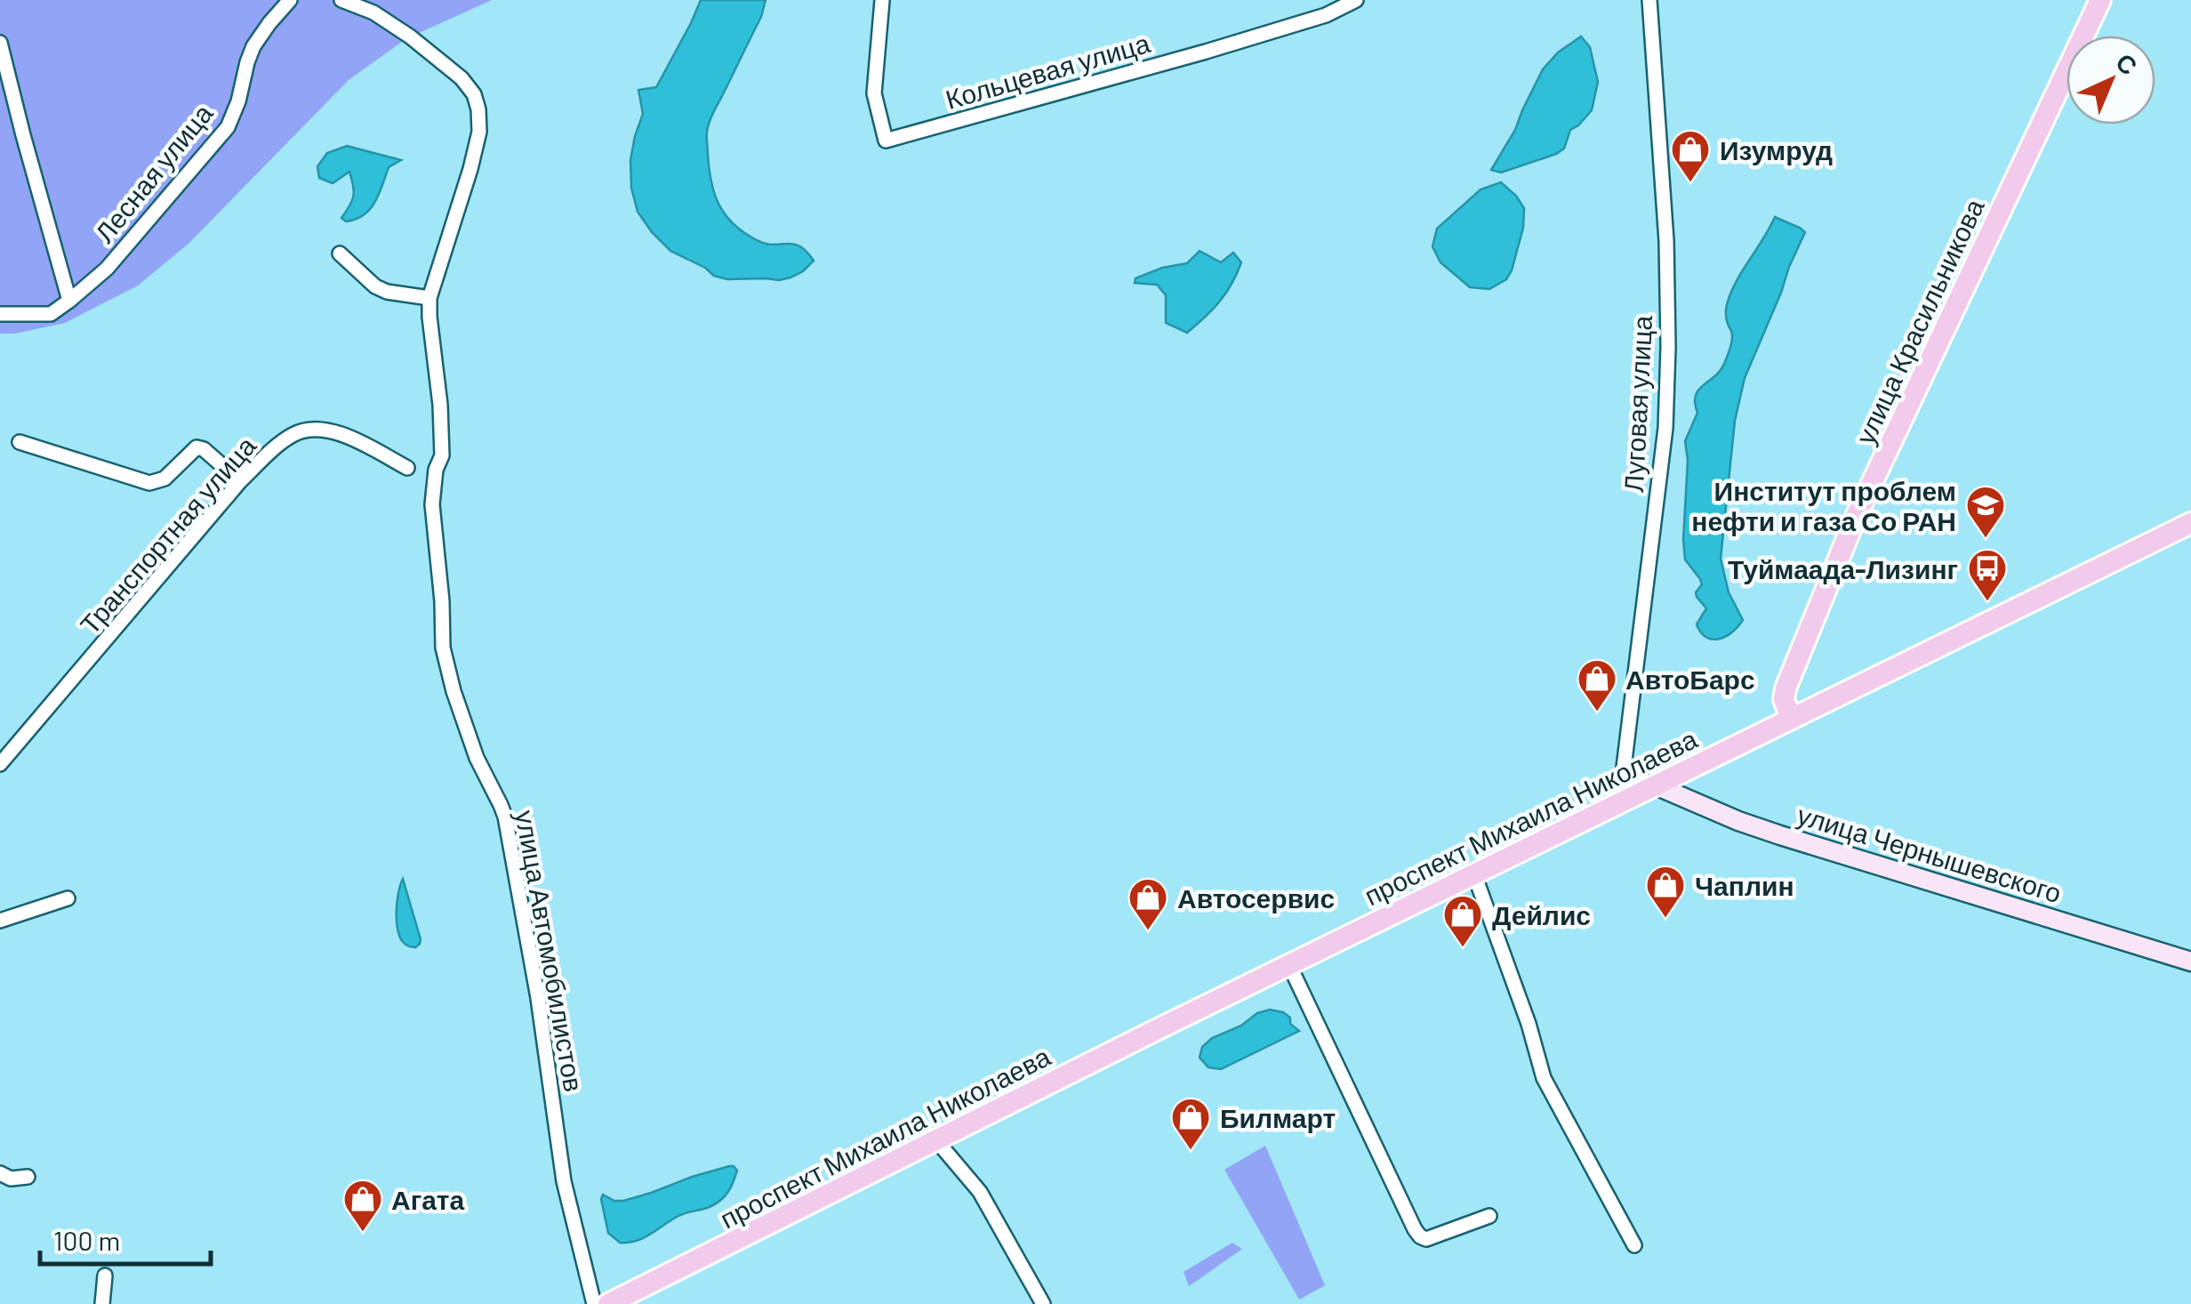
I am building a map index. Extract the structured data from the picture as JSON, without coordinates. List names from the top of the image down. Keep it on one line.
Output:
{"streets":{"main road":["улица Красильникова","проспект Михаила Николаева","улица Чернышевского"],"street":["Кольцевая улица","Лесная улица","Луговая улица","Транспортная улица","улица Автомобилистов"]},"crossings":[["улица Красильникова","проспект Михаила Николаева"],["Луговая улица","проспект Михаила Николаева"],["Луговая улица","улица Чернышевского"],["проспект Михаила Николаева","улица Чернышевского"]],"places":{"shop":["Изумруд","АвтоБарс","Чаплин","Автосервис","Дейлис","Билмарт","Агата"],"school or university":["Институт проблем нефти и газа Со РАН"],"bus stop":["Туймаада-Лизинг"]},"scale_bar":"100 m","north":"top right"}
